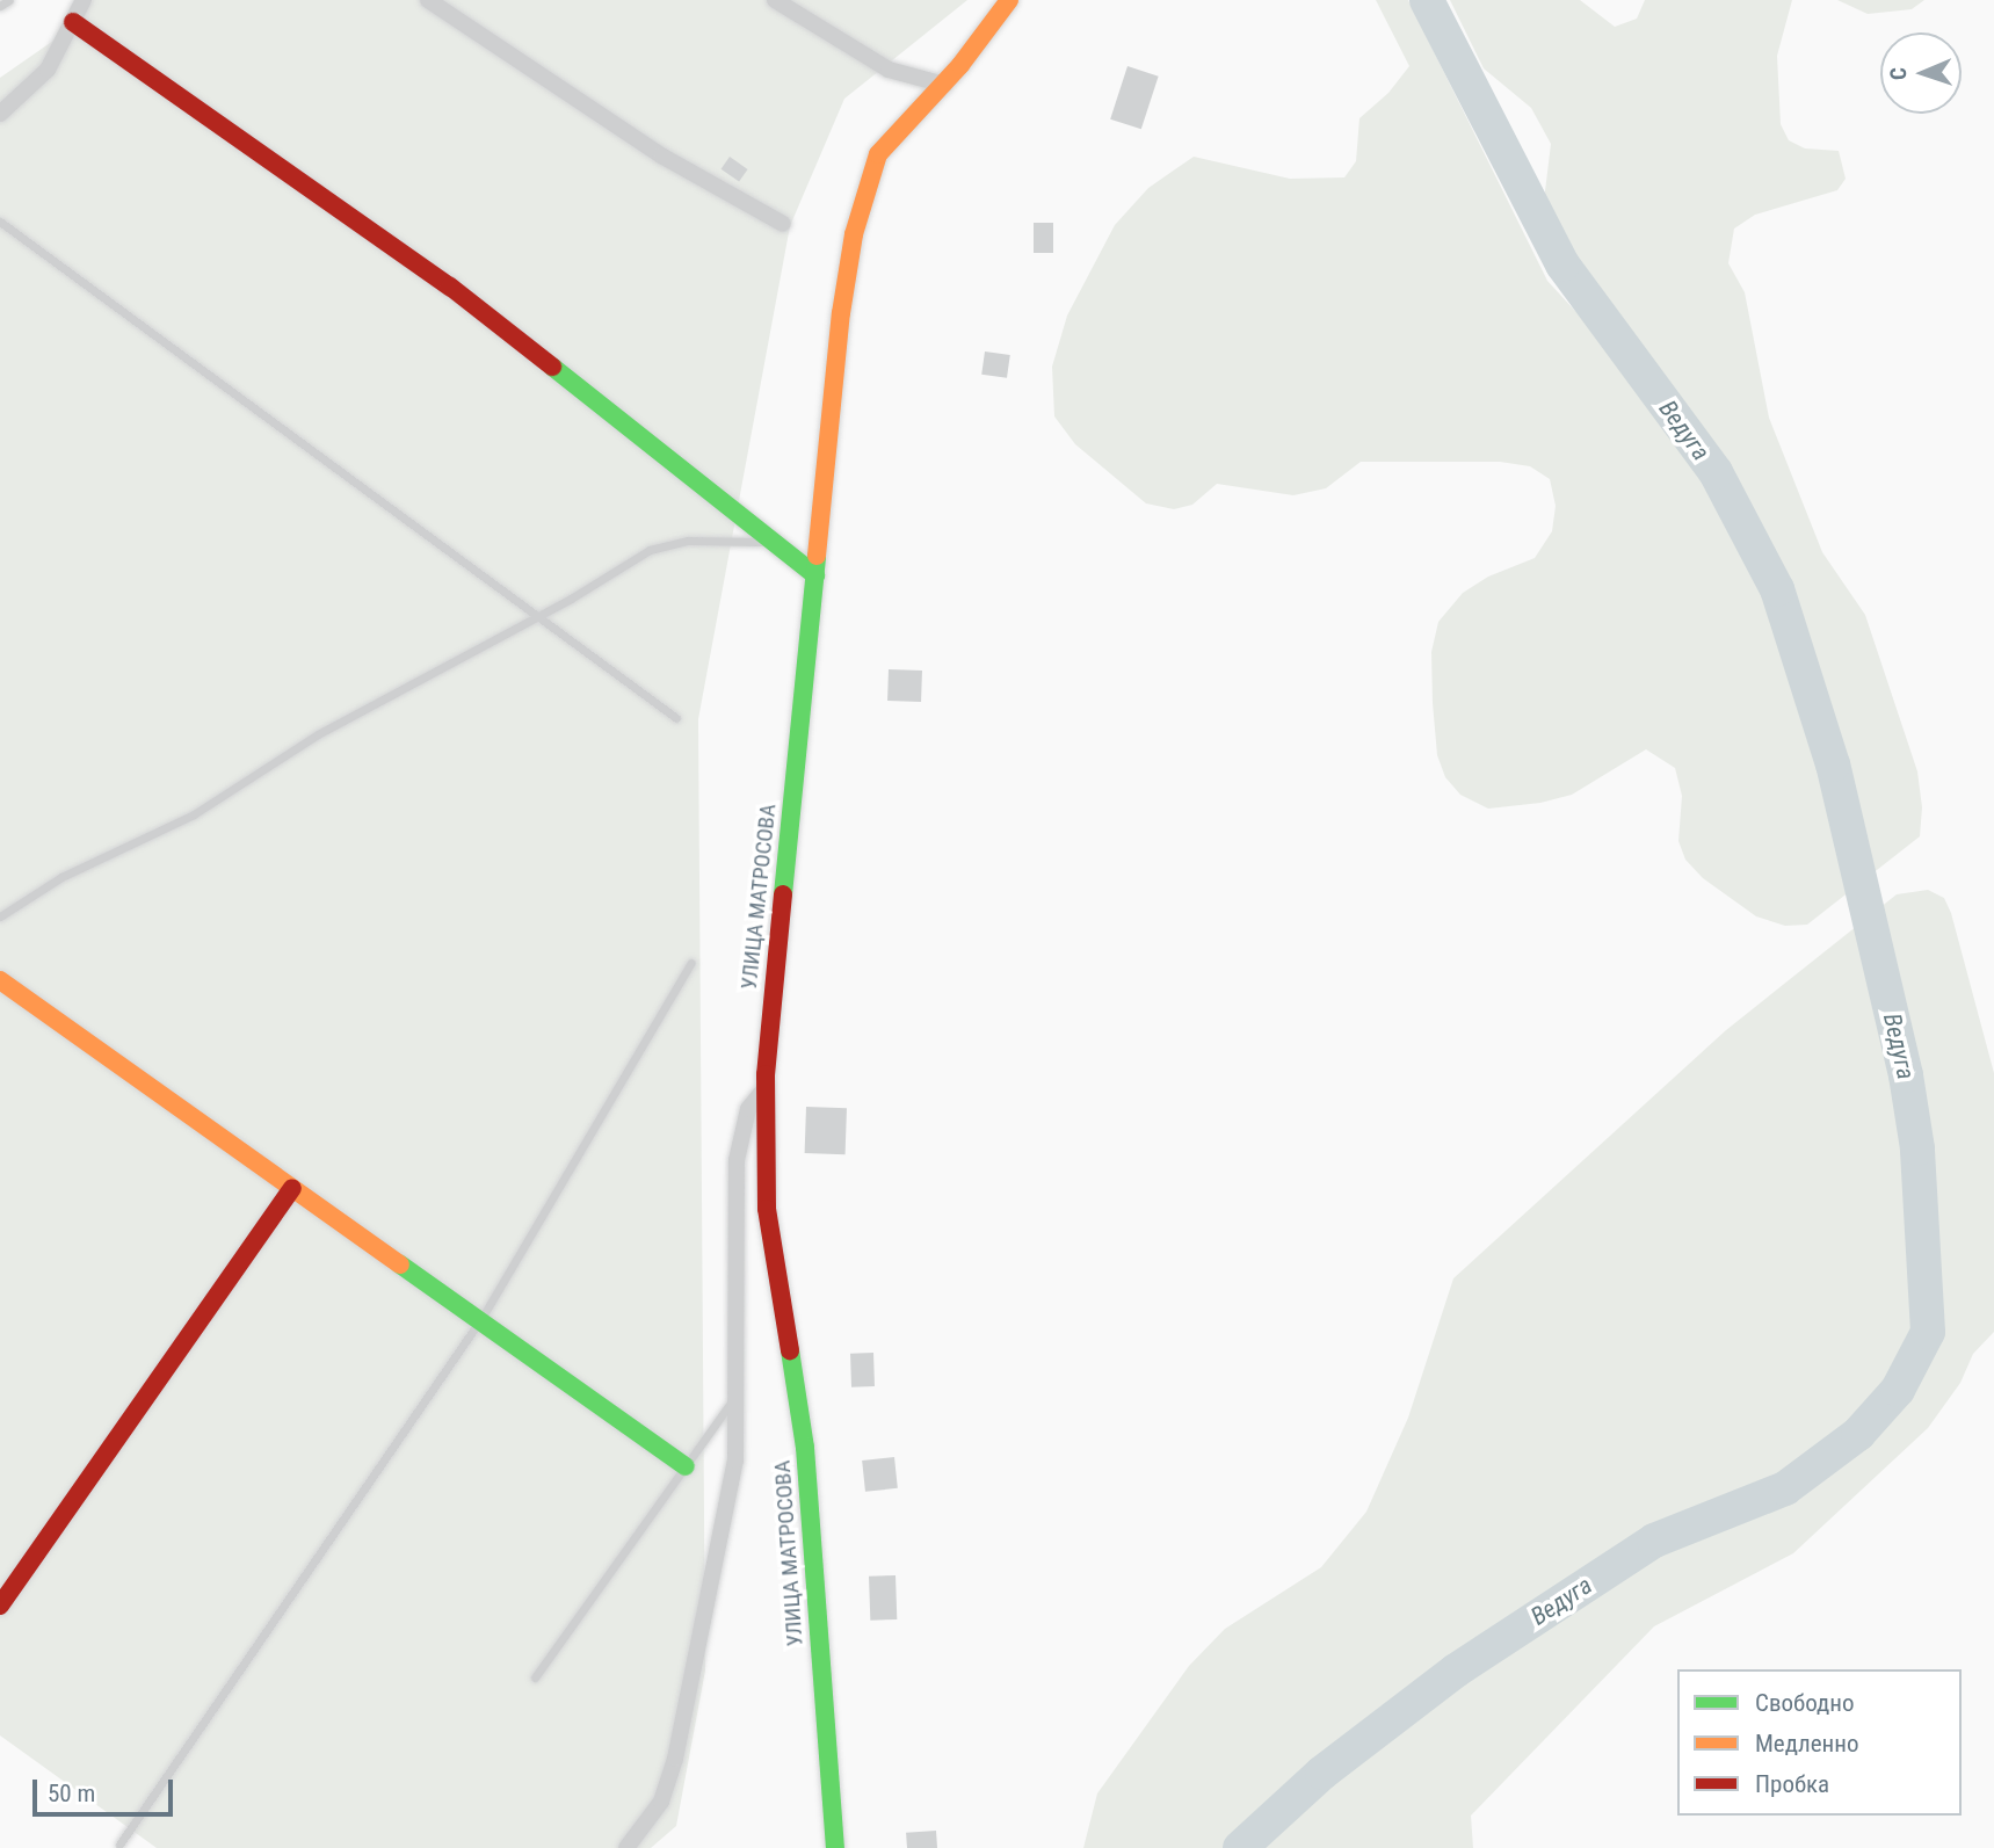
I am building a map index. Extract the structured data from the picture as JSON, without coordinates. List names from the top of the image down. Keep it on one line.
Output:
{"streets":{"street":["УЛИЦА МАТРОСОВА"]},"water":["Ведуга"],"legend":["Свободно","Медленно","Пробка"],"scale_bar":"50 m","north":"left"}
